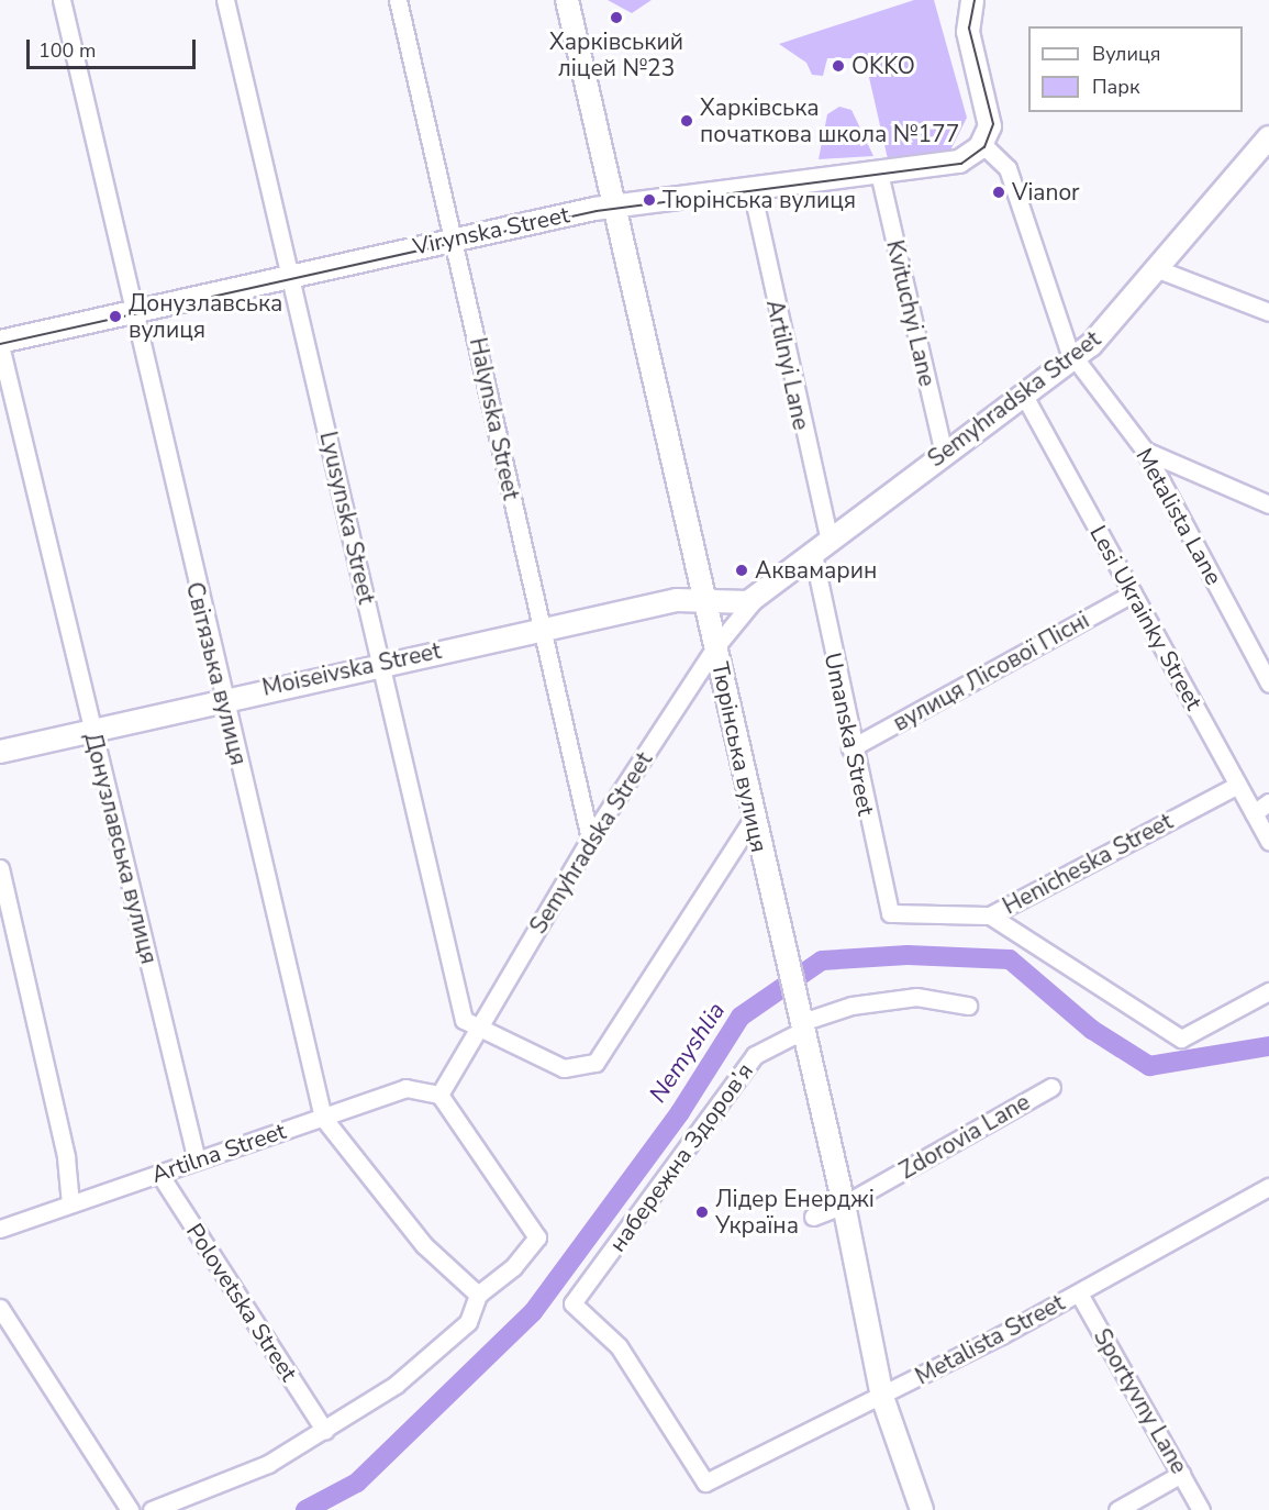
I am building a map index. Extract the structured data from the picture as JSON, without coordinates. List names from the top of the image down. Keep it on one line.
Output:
{"streets":{"main road":["Virynska Street","Semyhradska Street","Moiseivska Street","Тюрінська вулиця"],"street":["Kvituchyi Lane","Artilnyi Lane","Halynska Street","Metalista Lane","Lyusynska Street","Lesi Ukrainky Street","вулиця Лісової Пісні","Світязька вулиця","Umanska Street","Донузлавська вулиця","Henicheska Street","Zdorovia Lane","Artilna Street","набережна Здоров’я","Polovetska Street","Metalista Street","Sportyvny Lane"]},"crossings":[["Virynska Street","Kvituchyi Lane"],["Virynska Street","Artilnyi Lane"],["Virynska Street","Halynska Street"],["Virynska Street","Metalista Lane"],["Virynska Street","Lyusynska Street"],["Virynska Street","Світязька вулиця"],["Virynska Street","Тюрінська вулиця"],["Virynska Street","Донузлавська вулиця"],["Kvituchyi Lane","Semyhradska Street"],["Artilnyi Lane","Semyhradska Street"],["Artilnyi Lane","Umanska Street"],["Semyhradska Street","Halynska Street"],["Semyhradska Street","Metalista Lane"],["Semyhradska Street","Lyusynska Street"],["Semyhradska Street","Lesi Ukrainky Street"],["Semyhradska Street","Moiseivska Street"],["Semyhradska Street","Umanska Street"],["Semyhradska Street","Тюрінська вулиця"],["Semyhradska Street","Artilna Street"],["Halynska Street","Moiseivska Street"],["Lyusynska Street","Moiseivska Street"],["Lesi Ukrainky Street","вулиця Лісової Пісні"],["Lesi Ukrainky Street","Henicheska Street"],["Moiseivska Street","Світязька вулиця"],["Moiseivska Street","Тюрінська вулиця"],["Moiseivska Street","Донузлавська вулиця"],["вулиця Лісової Пісні","Umanska Street"],["Світязька вулиця","Artilna Street"],["Umanska Street","Henicheska Street"],["Тюрінська вулиця","Zdorovia Lane"],["Тюрінська вулиця","набережна Здоров’я"],["Тюрінська вулиця","Metalista Street"],["Донузлавська вулиця","Artilna Street"],["Artilna Street","Polovetska Street"],["набережна Здоров’я","Metalista Street"],["Metalista Street","Sportyvny Lane"]],"water":["Nemyshlia"],"places":["Харківський ліцей №23","OKKO","Харківська початкова школа №177","Vianor","Тюрінська вулиця","Донузлавська вулиця","Аквамарин","Лідер Енерджі Україна"],"legend":["Вулиця","Парк"],"scale_bar":"100 m"}
